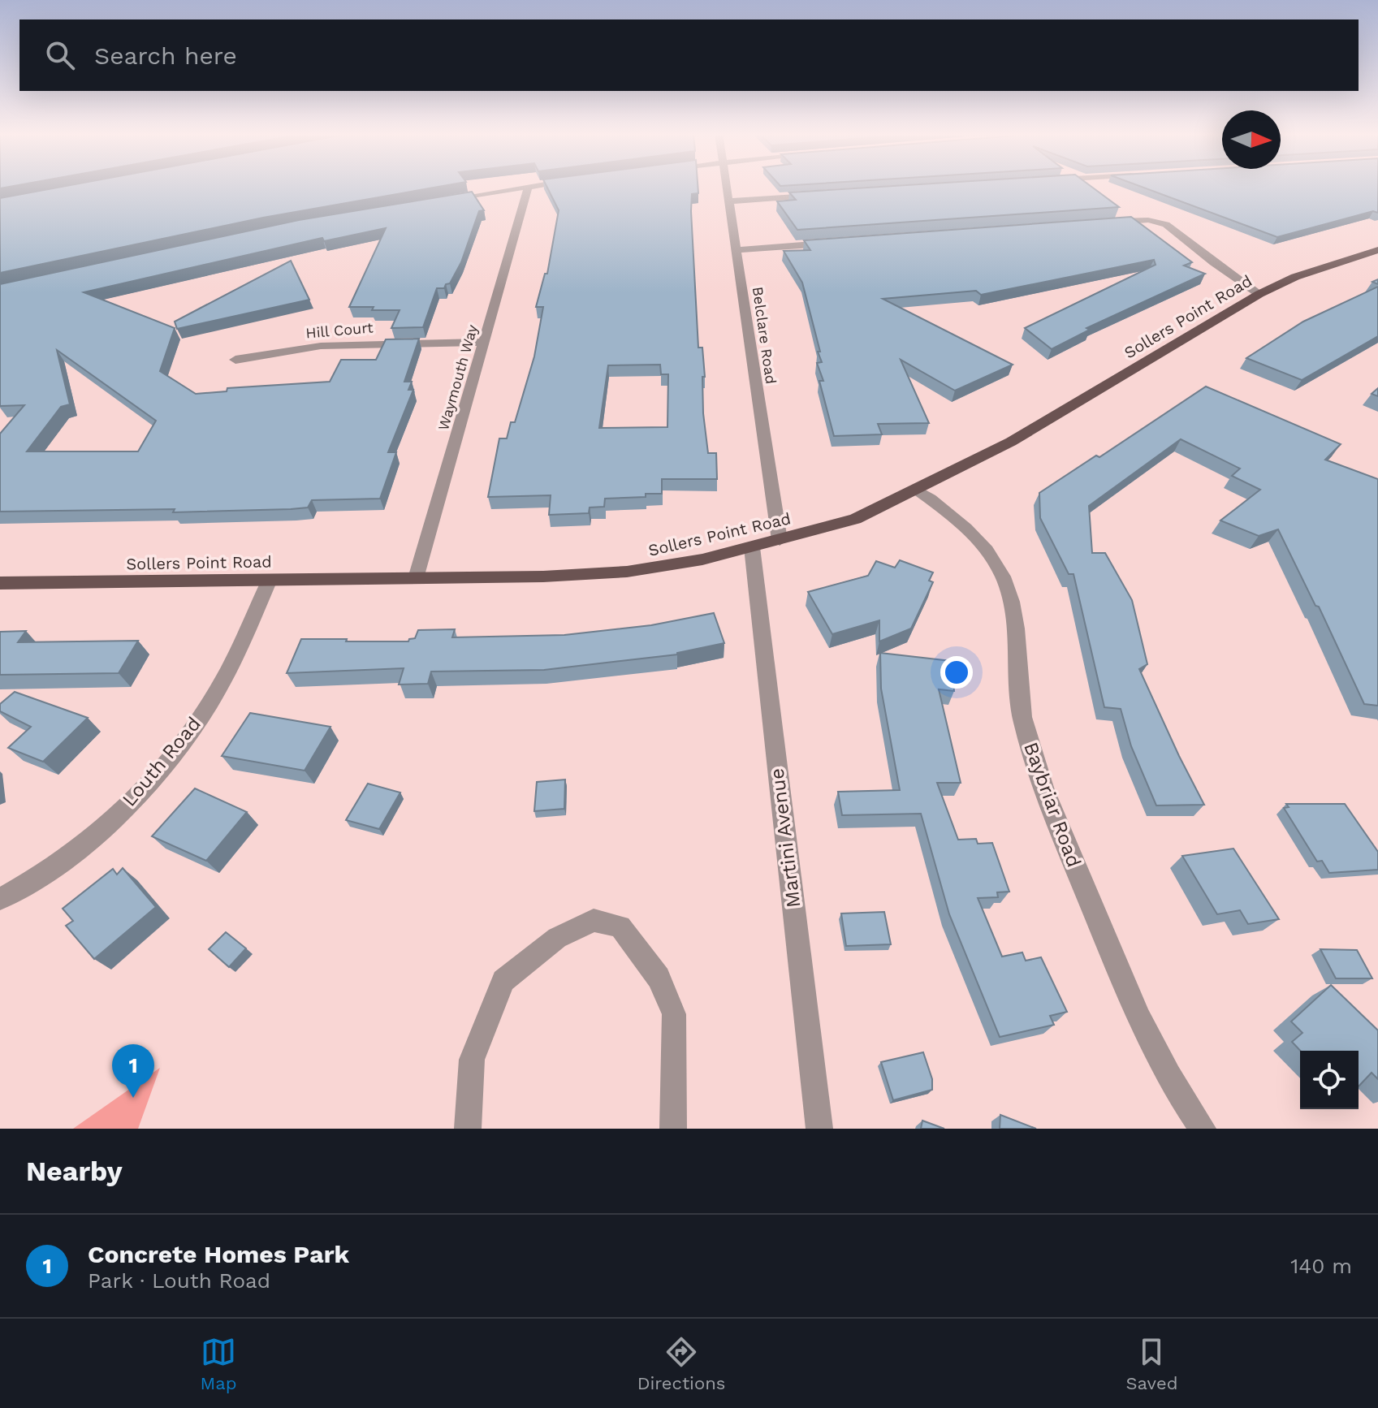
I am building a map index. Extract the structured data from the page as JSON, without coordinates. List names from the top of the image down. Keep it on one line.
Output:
{"streets":{"main road":["Sollers Point Road"],"street":["Hill Court","Belclare Road","Waymouth Way","Louth Road","Baybriar Road","Martini Avenue"]},"crossings":[["Sollers Point Road","Belclare Road"],["Sollers Point Road","Waymouth Way"],["Sollers Point Road","Louth Road"],["Sollers Point Road","Baybriar Road"],["Sollers Point Road","Martini Avenue"],["Hill Court","Waymouth Way"]],"north":"right","page":{"search":"Search here","pins":"1","heading":"Nearby","list":[{"mark":"1","name":"Concrete Homes Park","note":"Park · Louth Road","value":"140 m"}],"nav":["Map","Directions","Saved"]}}
